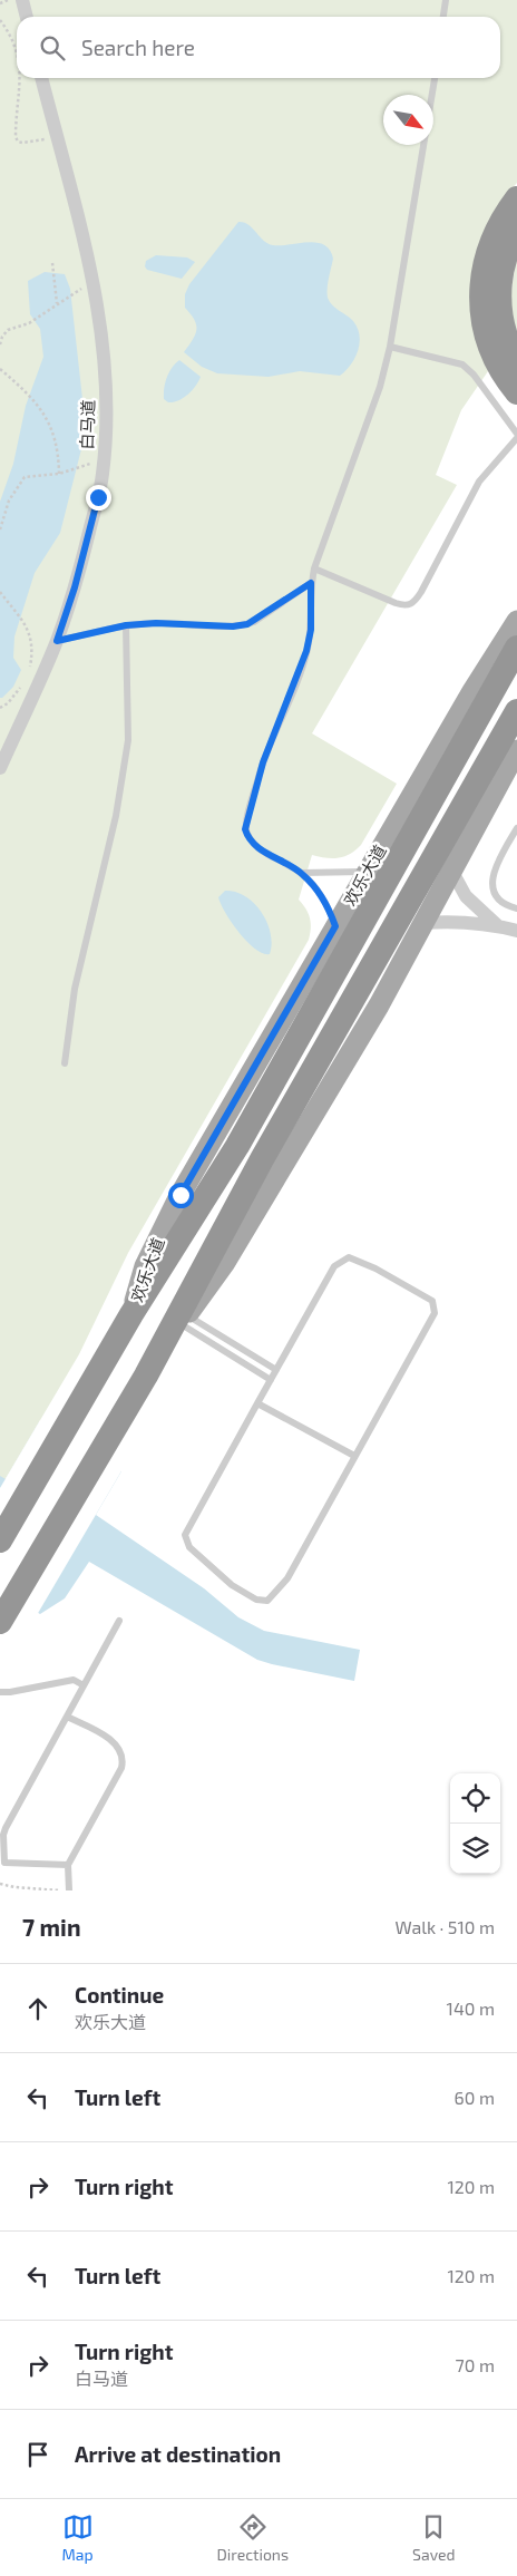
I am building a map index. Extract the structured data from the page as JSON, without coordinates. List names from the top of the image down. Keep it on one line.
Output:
{"streets":{"highway":["欢乐大道"],"street":["白马道"]},"north":"bottom right","page":{"search":"Search here","heading":["7 min","Walk · 510 m"],"list":[["Continue","欢乐大道","140 m"],["Turn left","60 m"],["Turn right","120 m"],["Turn left","120 m"],["Turn right","白马道","70 m"],"Arrive at destination"],"nav":["Map","Directions","Saved"]}}
